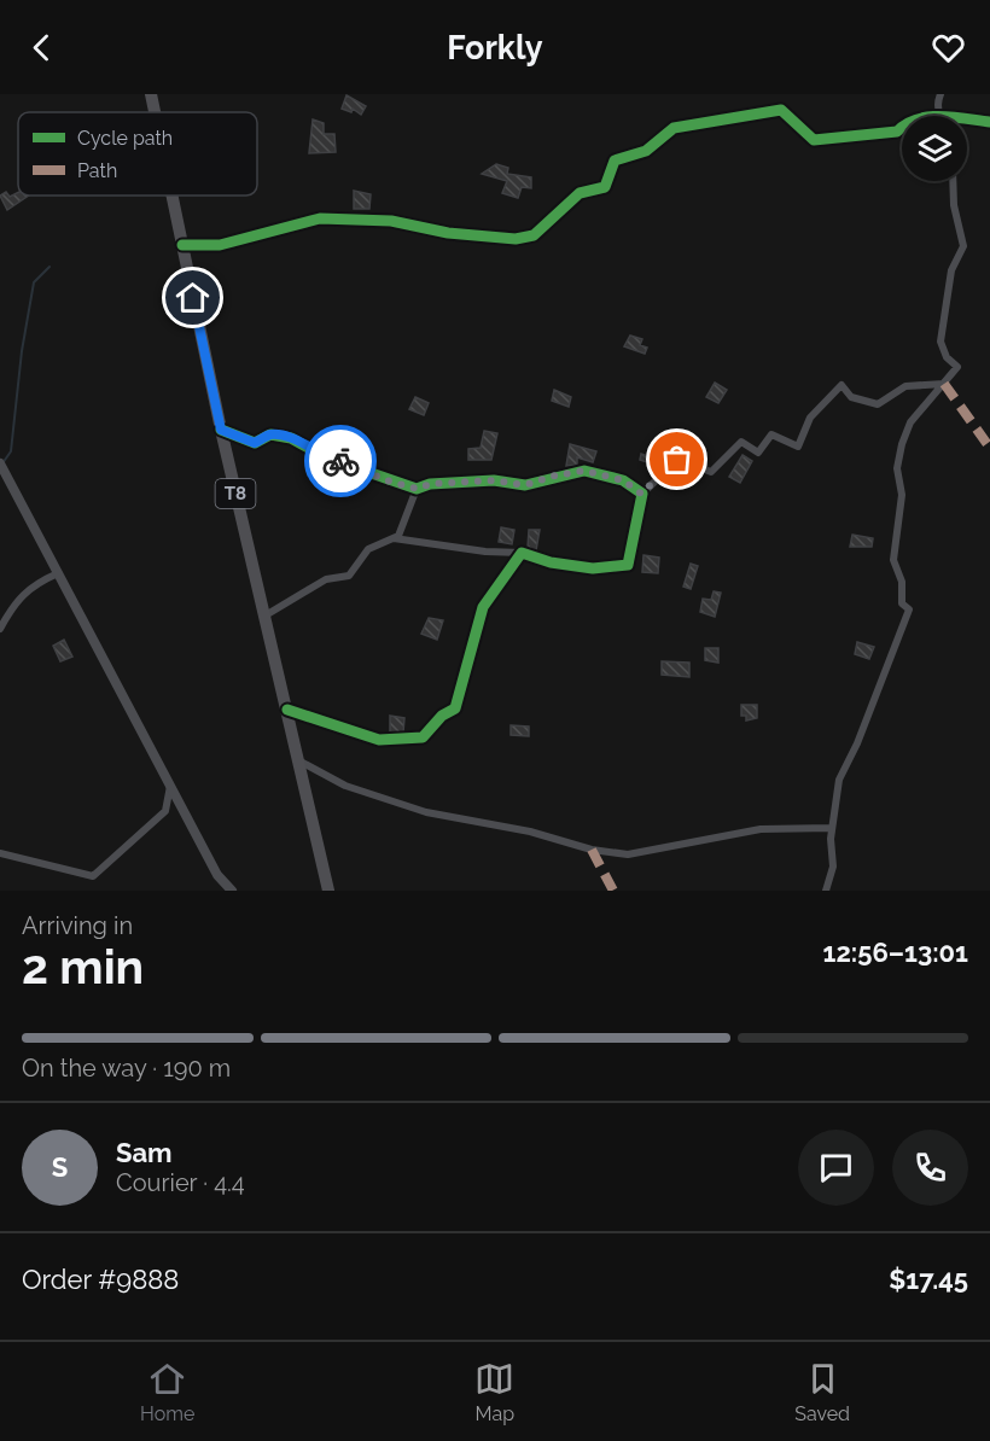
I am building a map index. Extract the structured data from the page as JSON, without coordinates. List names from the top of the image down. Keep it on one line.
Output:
{"streets":{"highway":["T8"]},"legend":["Cycle path","Path"],"page":{"header":"Forkly","heading":["2 min","Arriving in","12:56–13:01"],"panel":["Sam","Courier · 4.4","Order #9888","$17.45"],"bar":"On the way · 190 m","round":"S","tabs":["Home","Map","Saved"]}}
